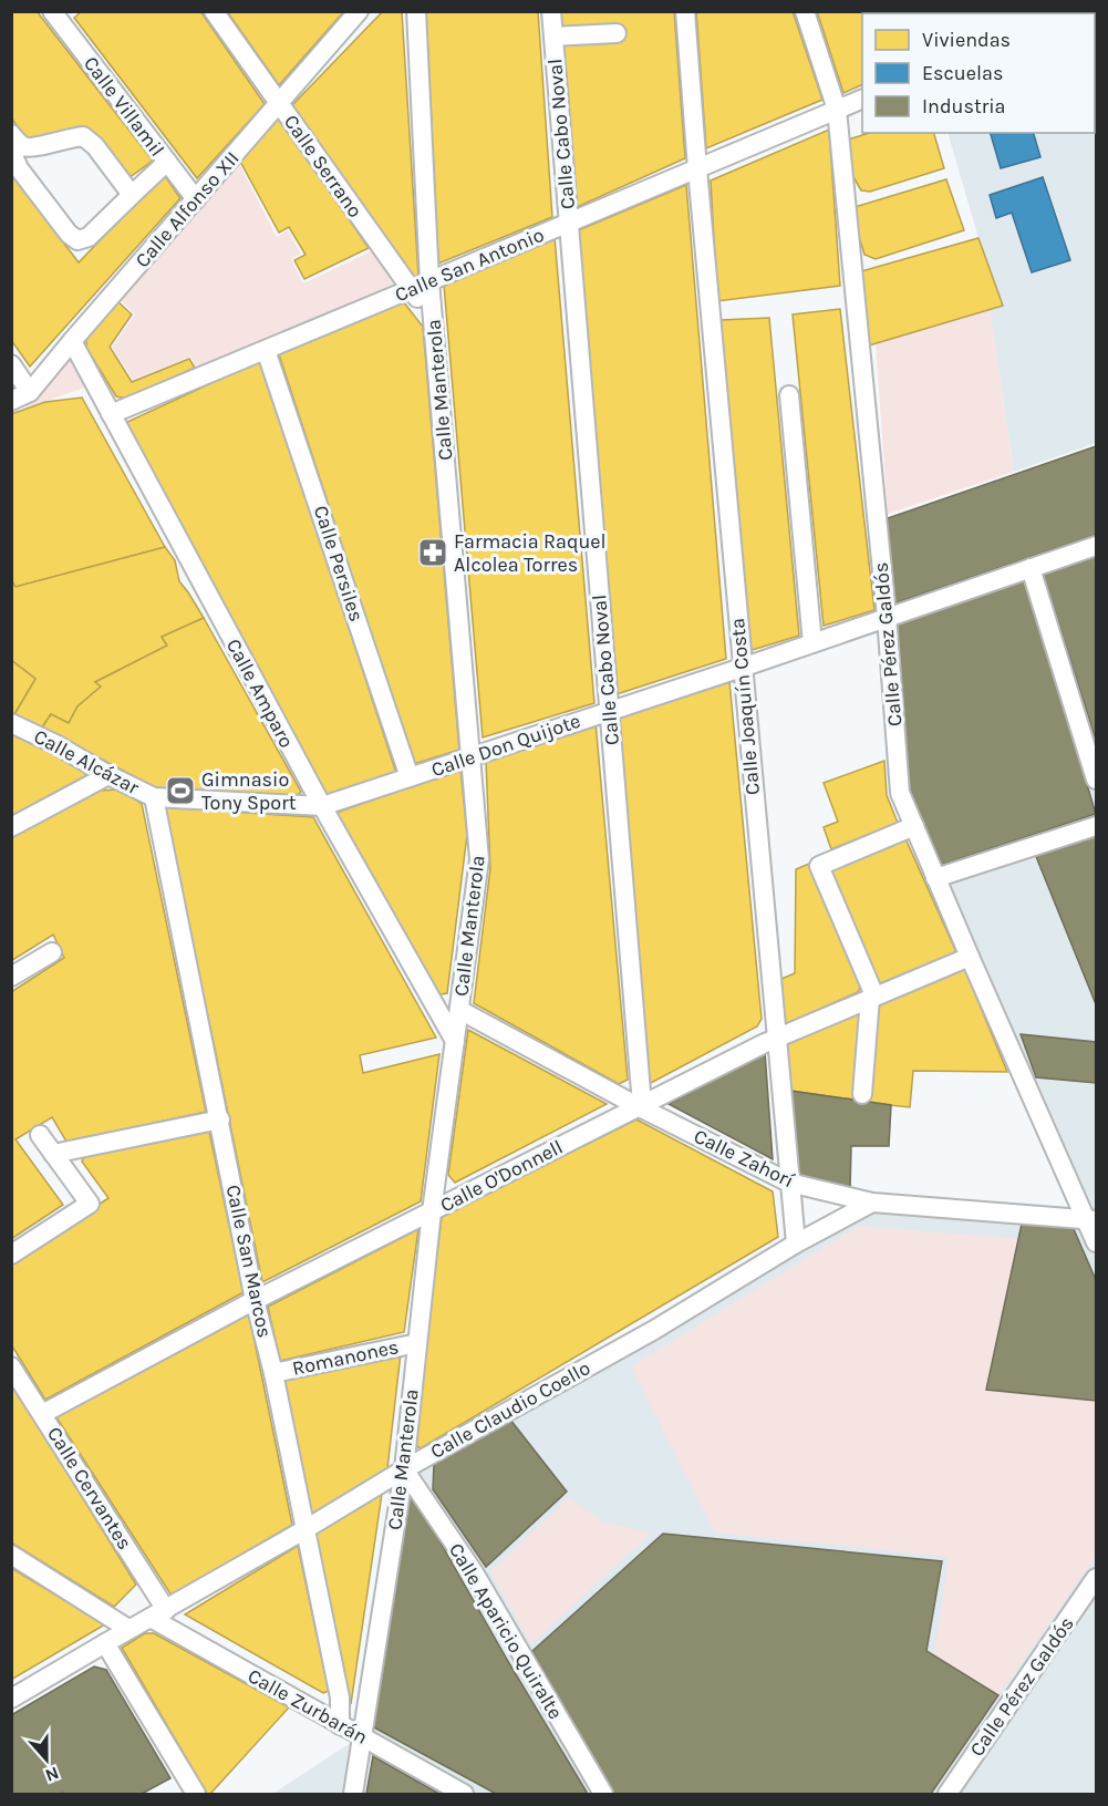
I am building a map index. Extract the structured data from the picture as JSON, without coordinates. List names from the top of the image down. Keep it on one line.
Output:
{"streets":{"street":["Calle Villamil","Calle Cabo Noval","Calle Serrano","Calle Alfonso XII","Calle San Antonio","Calle Manterola","Calle Persiles","Calle Pérez Galdós","Calle Amparo","Calle Joaquín Costa","Calle Don Quijote","Calle Alcázar","Calle Zahorí","Calle O'Donnell","Calle San Marcos","Romanones","Calle Claudio Coello","Calle Cervantes","Calle Aparicio Quiralte","Calle Zurbarán"]},"crossings":[["Calle Villamil","Calle Alfonso XII"],["Calle Cabo Noval","Calle San Antonio"],["Calle Cabo Noval","Calle Don Quijote"],["Calle Cabo Noval","Calle Zahorí"],["Calle Cabo Noval","Calle O'Donnell"],["Calle Serrano","Calle Alfonso XII"],["Calle Serrano","Calle San Antonio"],["Calle Serrano","Calle Manterola"],["Calle Alfonso XII","Calle Amparo"],["Calle San Antonio","Calle Manterola"],["Calle San Antonio","Calle Persiles"],["Calle San Antonio","Calle Pérez Galdós"],["Calle San Antonio","Calle Amparo"],["Calle San Antonio","Calle Joaquín Costa"],["Calle Manterola","Calle Amparo"],["Calle Manterola","Calle Don Quijote"],["Calle Manterola","Calle Zahorí"],["Calle Manterola","Calle O'Donnell"],["Calle Manterola","Romanones"],["Calle Manterola","Calle Claudio Coello"],["Calle Manterola","Calle Aparicio Quiralte"],["Calle Manterola","Calle Zurbarán"],["Calle Persiles","Calle Don Quijote"],["Calle Pérez Galdós","Calle Don Quijote"],["Calle Pérez Galdós","Calle Zahorí"],["Calle Pérez Galdós","Calle O'Donnell"],["Calle Amparo","Calle Don Quijote"],["Calle Amparo","Calle Alcázar"],["Calle Joaquín Costa","Calle Don Quijote"],["Calle Joaquín Costa","Calle Zahorí"],["Calle Joaquín Costa","Calle O'Donnell"],["Calle Joaquín Costa","Calle Claudio Coello"],["Calle Don Quijote","Calle Alcázar"],["Calle Alcázar","Calle San Marcos"],["Calle Zahorí","Calle O'Donnell"],["Calle Zahorí","Calle Claudio Coello"],["Calle O'Donnell","Calle San Marcos"],["Calle O'Donnell","Calle Cervantes"],["Calle San Marcos","Romanones"],["Calle San Marcos","Calle Claudio Coello"],["Calle San Marcos","Calle Zurbarán"],["Calle Claudio Coello","Calle Cervantes"],["Calle Claudio Coello","Calle Aparicio Quiralte"],["Calle Claudio Coello","Calle Zurbarán"],["Calle Cervantes","Calle Zurbarán"]],"places":{"pharmacy":["Farmacia Raquel Alcolea Torres"],"sports":["Gimnasio Tony Sport"]},"legend":["Viviendas","Escuelas","Industria"],"north":"bottom"}
